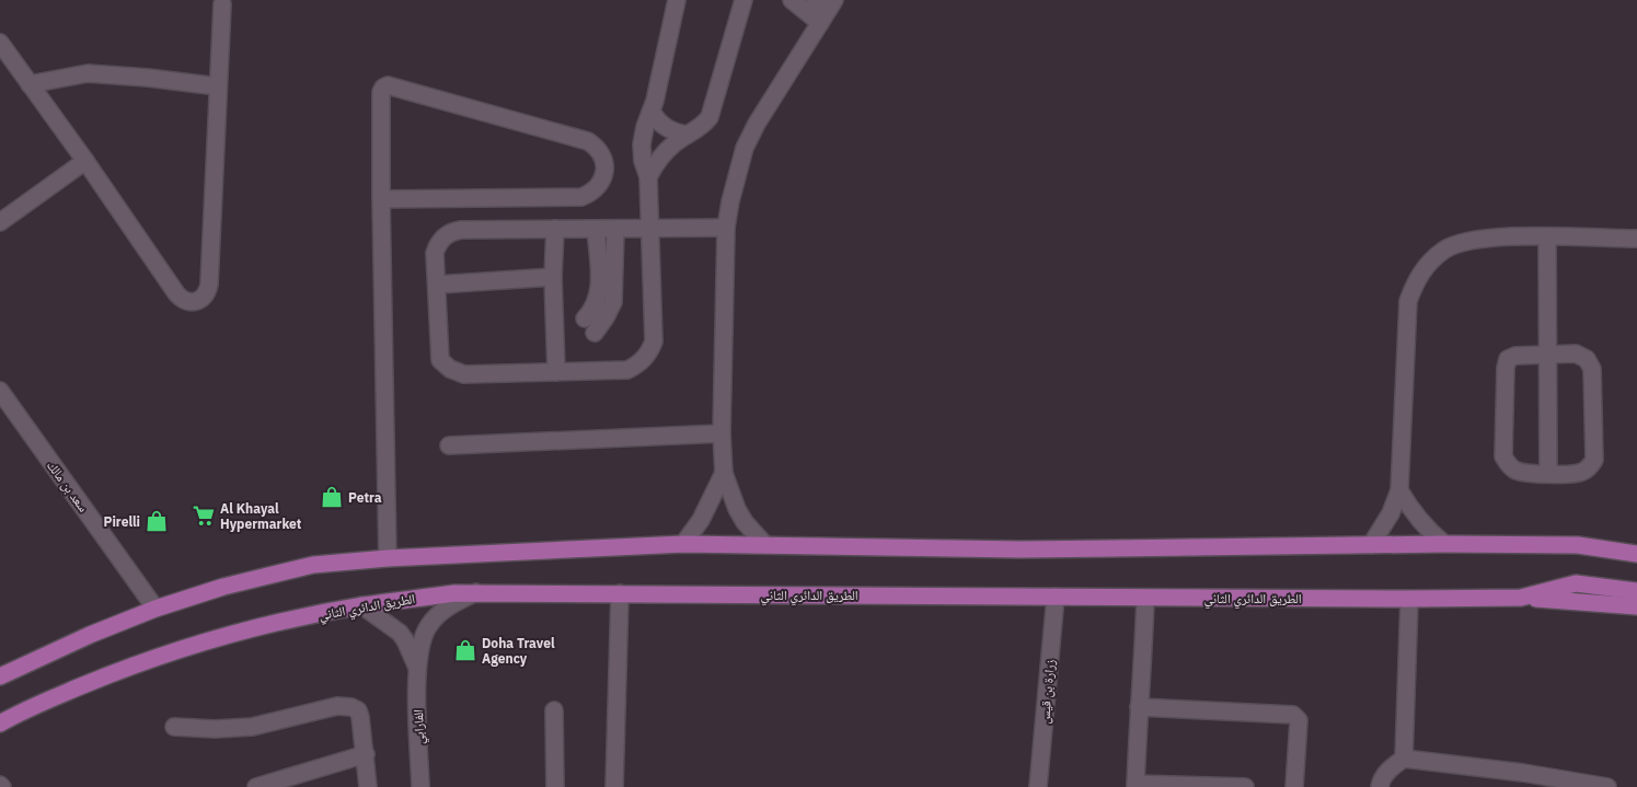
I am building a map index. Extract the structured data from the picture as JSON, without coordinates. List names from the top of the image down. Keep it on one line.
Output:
{"streets":{"main road":["الطريق الدائري الثاني"],"street":["سعد بن مالك","زرارة بن قيس","الفارابي"]},"crossings":[["الطريق الدائري الثاني","زرارة بن قيس"],["الطريق الدائري الثاني","الفارابي"]],"places":{"shop":["Petra","Pirelli","Doha Travel Agency"],"supermarket":["Al Khayal Hypermarket"]}}
